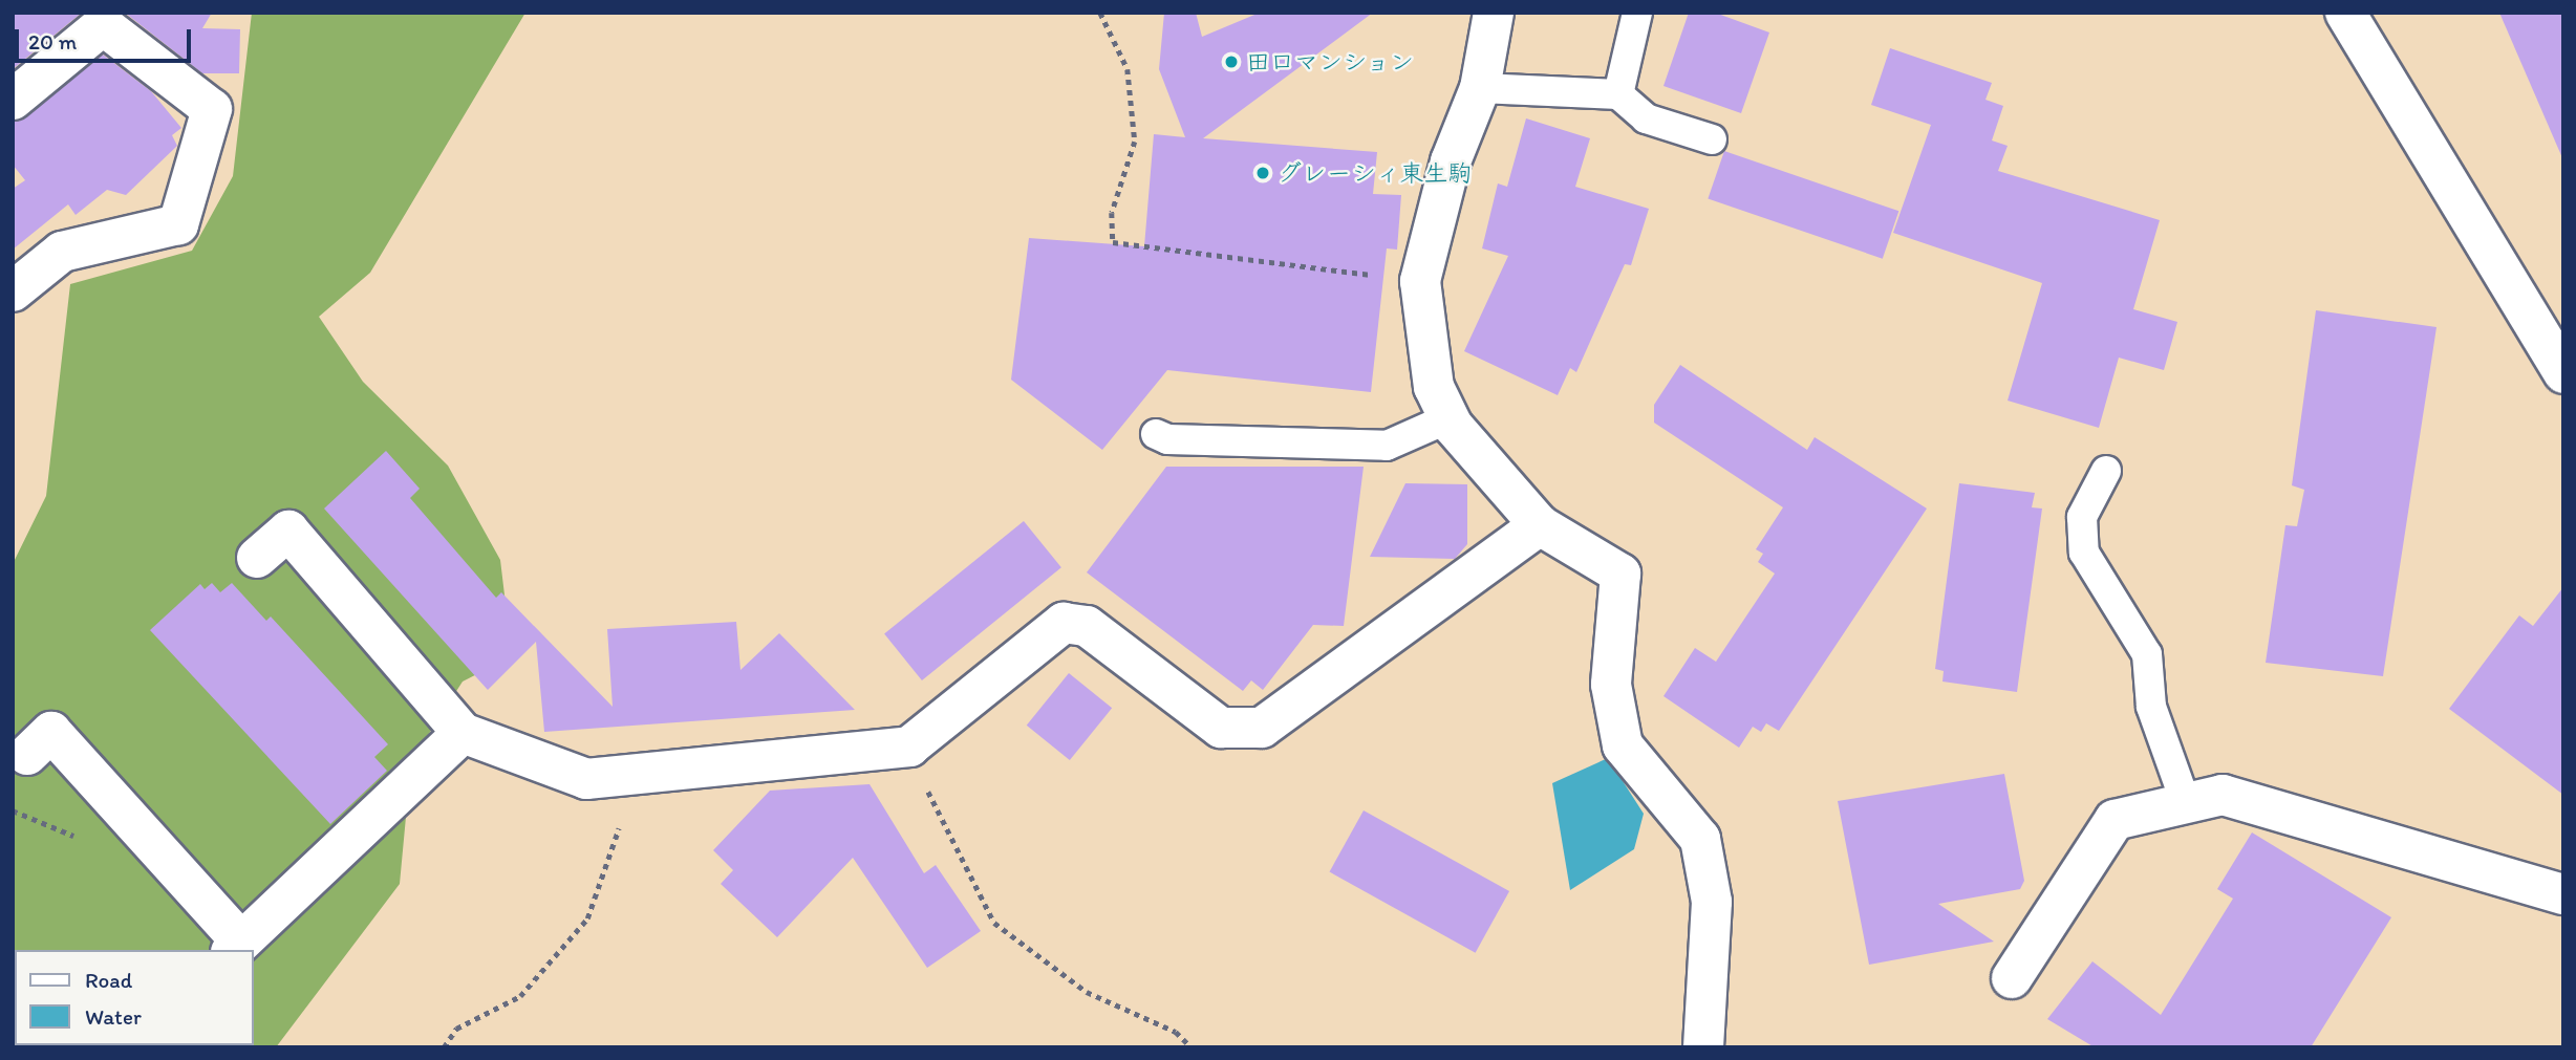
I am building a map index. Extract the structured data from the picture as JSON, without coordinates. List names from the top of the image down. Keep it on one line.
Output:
{"places":["田口マンション","グレーシィ東生駒"],"legend":["Road","Water"],"scale_bar":"20 m"}
